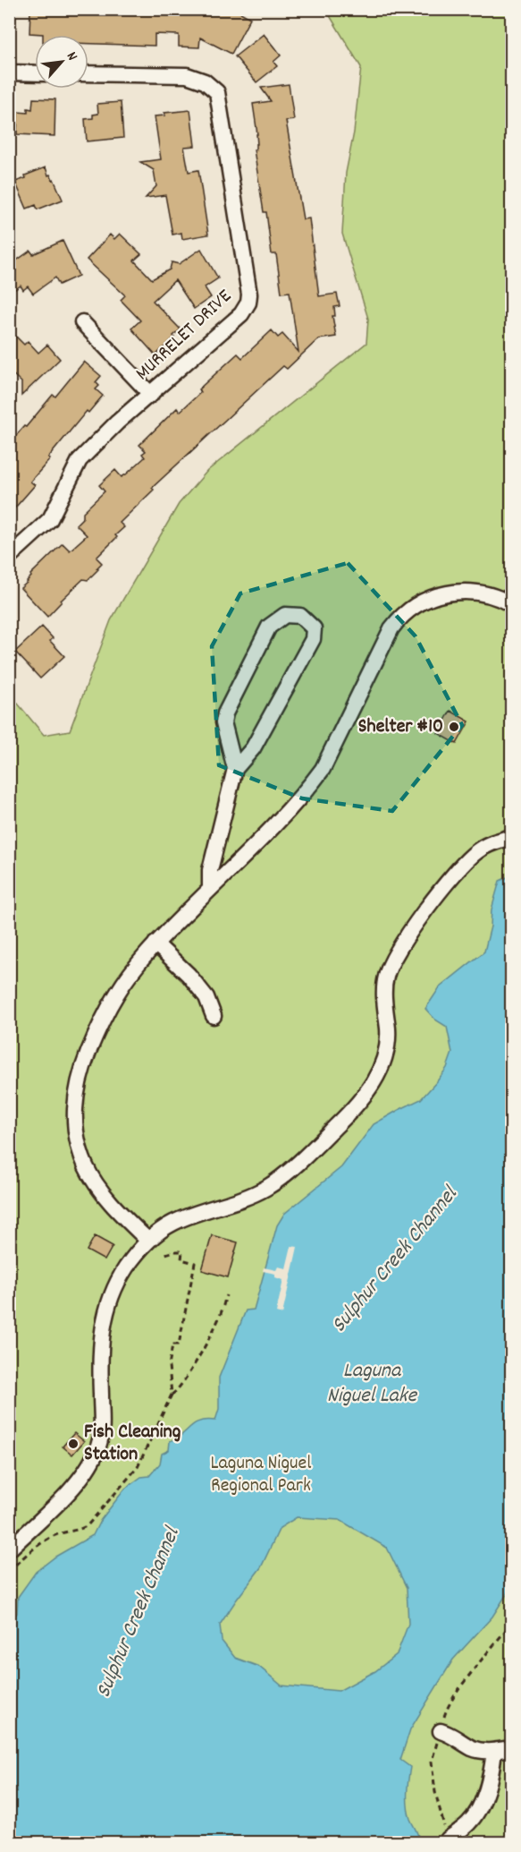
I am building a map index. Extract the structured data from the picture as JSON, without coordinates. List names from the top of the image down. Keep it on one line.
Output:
{"streets":{"street":["MURRELET DRIVE"]},"water":["Sulphur Creek Channel","Laguna Niguel Lake"],"parks":["Laguna Niguel Regional Park"],"places":["Shelter #10","Fish Cleaning Station"],"north":"top right"}
